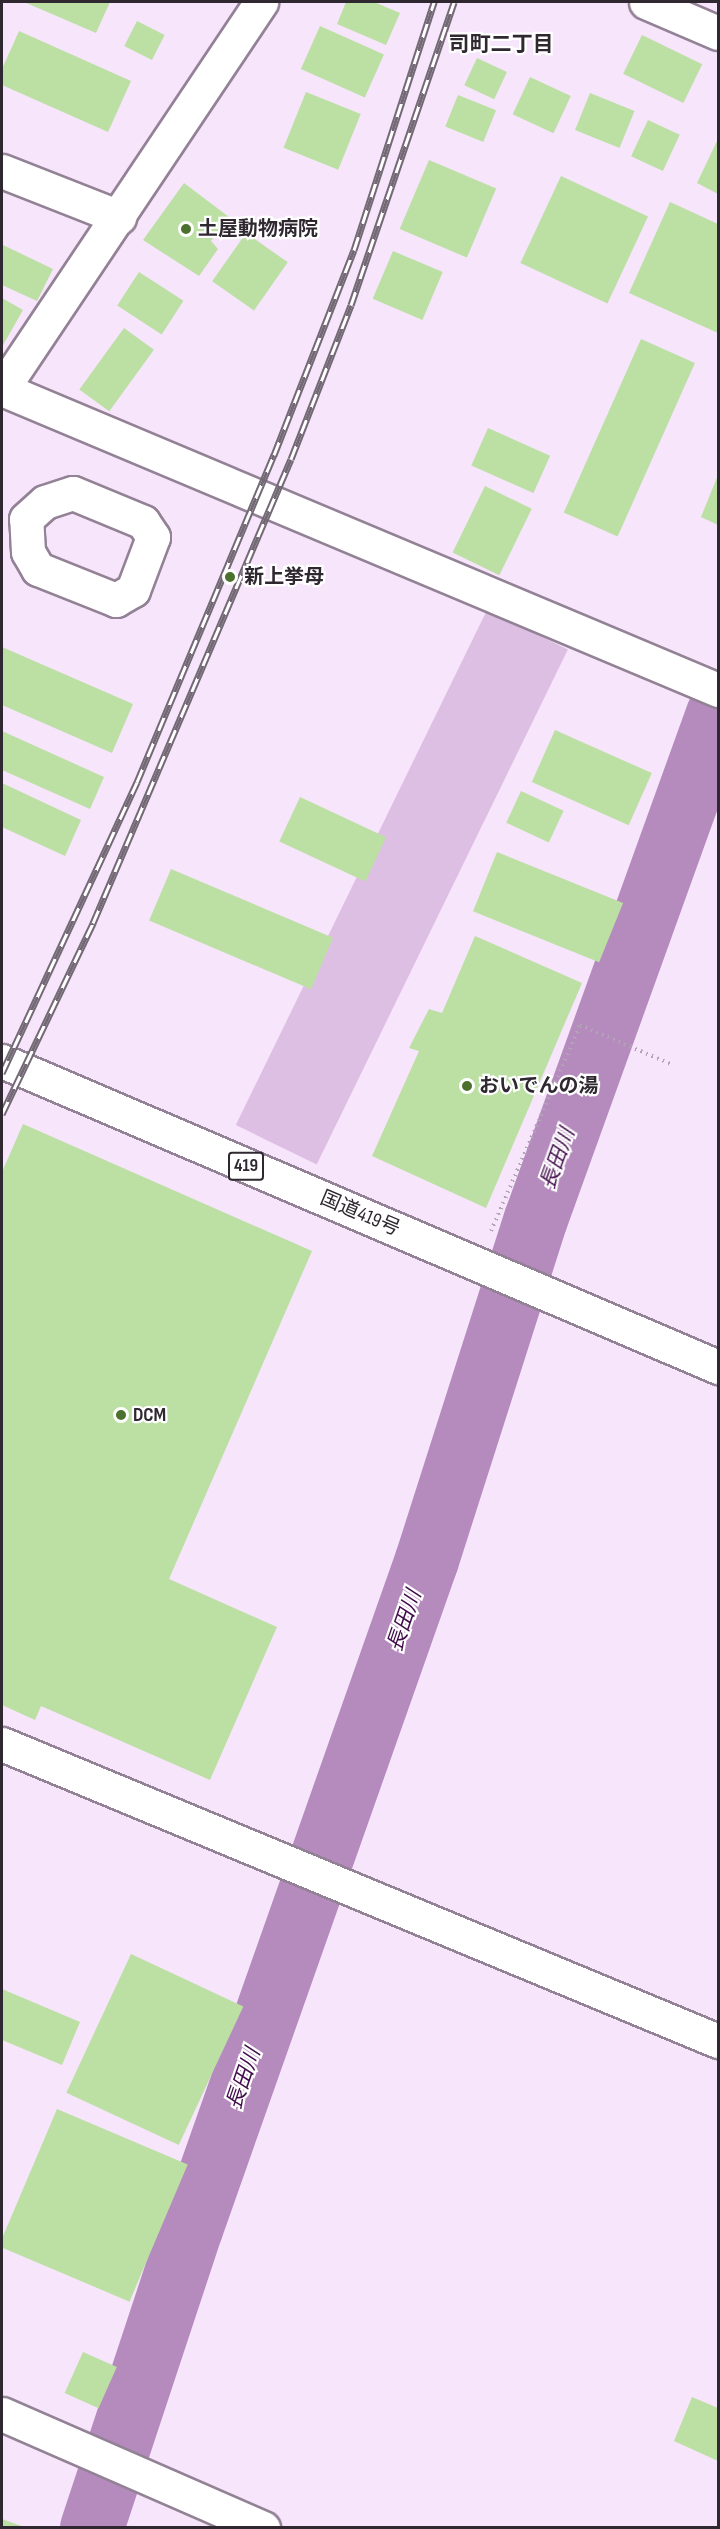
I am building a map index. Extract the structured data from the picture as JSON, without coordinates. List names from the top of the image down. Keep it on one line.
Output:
{"streets":{"main road":["419","国道419号"]},"districts":["司町二丁目"],"water":["長田川"],"places":["土屋動物病院","新上挙母","おいでんの湯","DCM"]}
